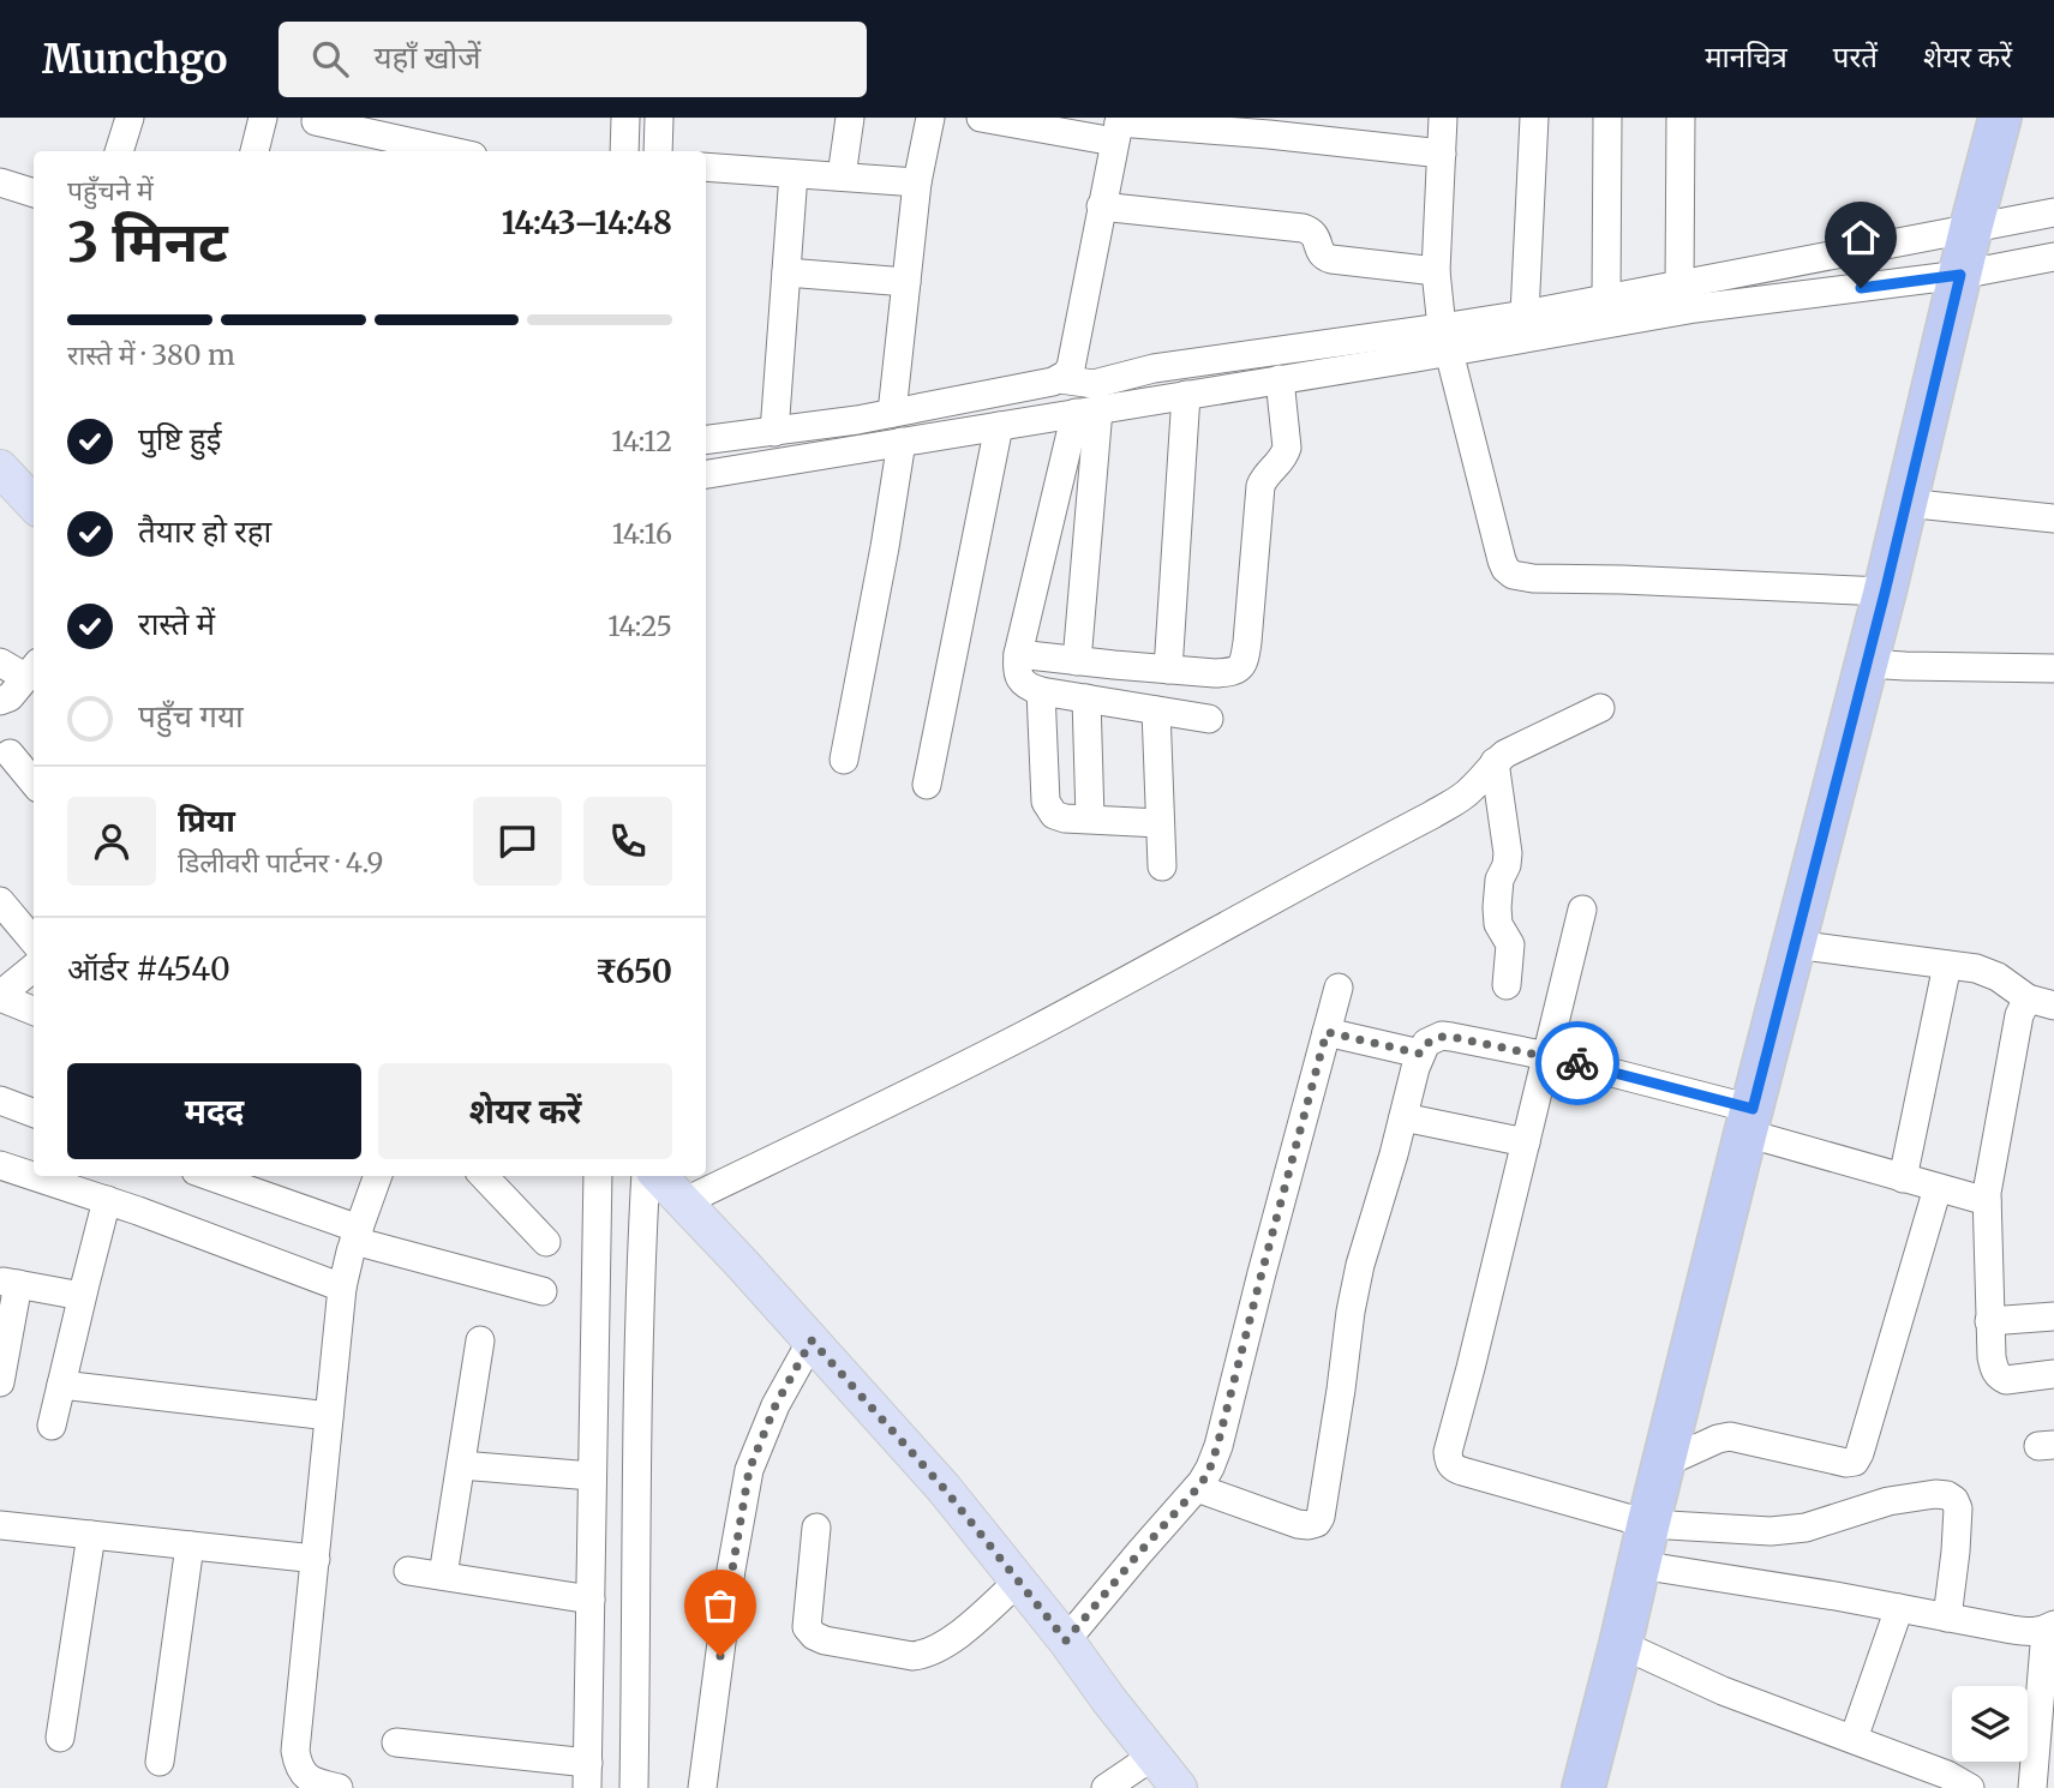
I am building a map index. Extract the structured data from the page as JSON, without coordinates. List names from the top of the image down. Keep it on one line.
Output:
{"page":{"header":"Munchgo","search":"यहाँ खोजें","nav":["मानचित्र","परतें","शेयर करें"],"heading":["3 मिनट","पहुँचने में","14:43–14:48"],"panel":["प्रिया","डिलीवरी पार्टनर · 4.9","ऑर्डर #4540","₹650"],"bar":"रास्ते में · 380 m","list":[["पुष्टि हुई","14:12"],["तैयार हो रहा","14:16"],["रास्ते में","14:25"],"पहुँच गया"],"buttons":["मदद","शेयर करें"]}}
